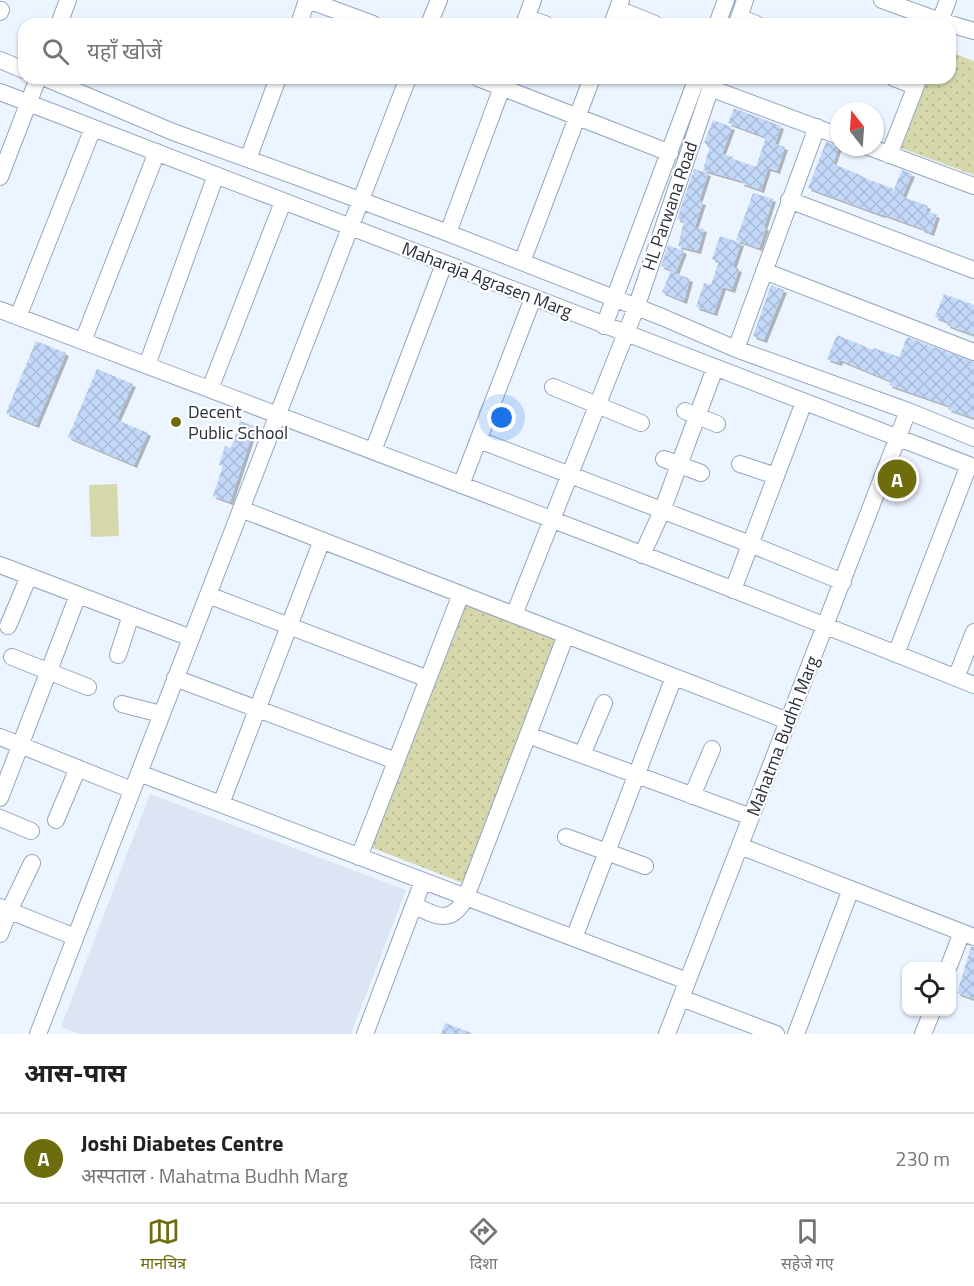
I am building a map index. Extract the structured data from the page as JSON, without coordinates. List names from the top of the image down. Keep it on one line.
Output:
{"streets":{"street":["HL Parwana Road","Maharaja Agrasen Marg","Mahatma Budhh Marg"]},"crossings":[["HL Parwana Road","Maharaja Agrasen Marg"],["Maharaja Agrasen Marg","Mahatma Budhh Marg"]],"places":["Decent Public School"],"north":"top","page":{"search":"यहाँ खोजें","pins":"A","heading":"आस-पास","list":[{"mark":"A","name":"Joshi Diabetes Centre","note":"अस्पताल · Mahatma Budhh Marg","value":"230 m"}],"nav":["मानचित्र","दिशा","सहेजे गए"]}}
